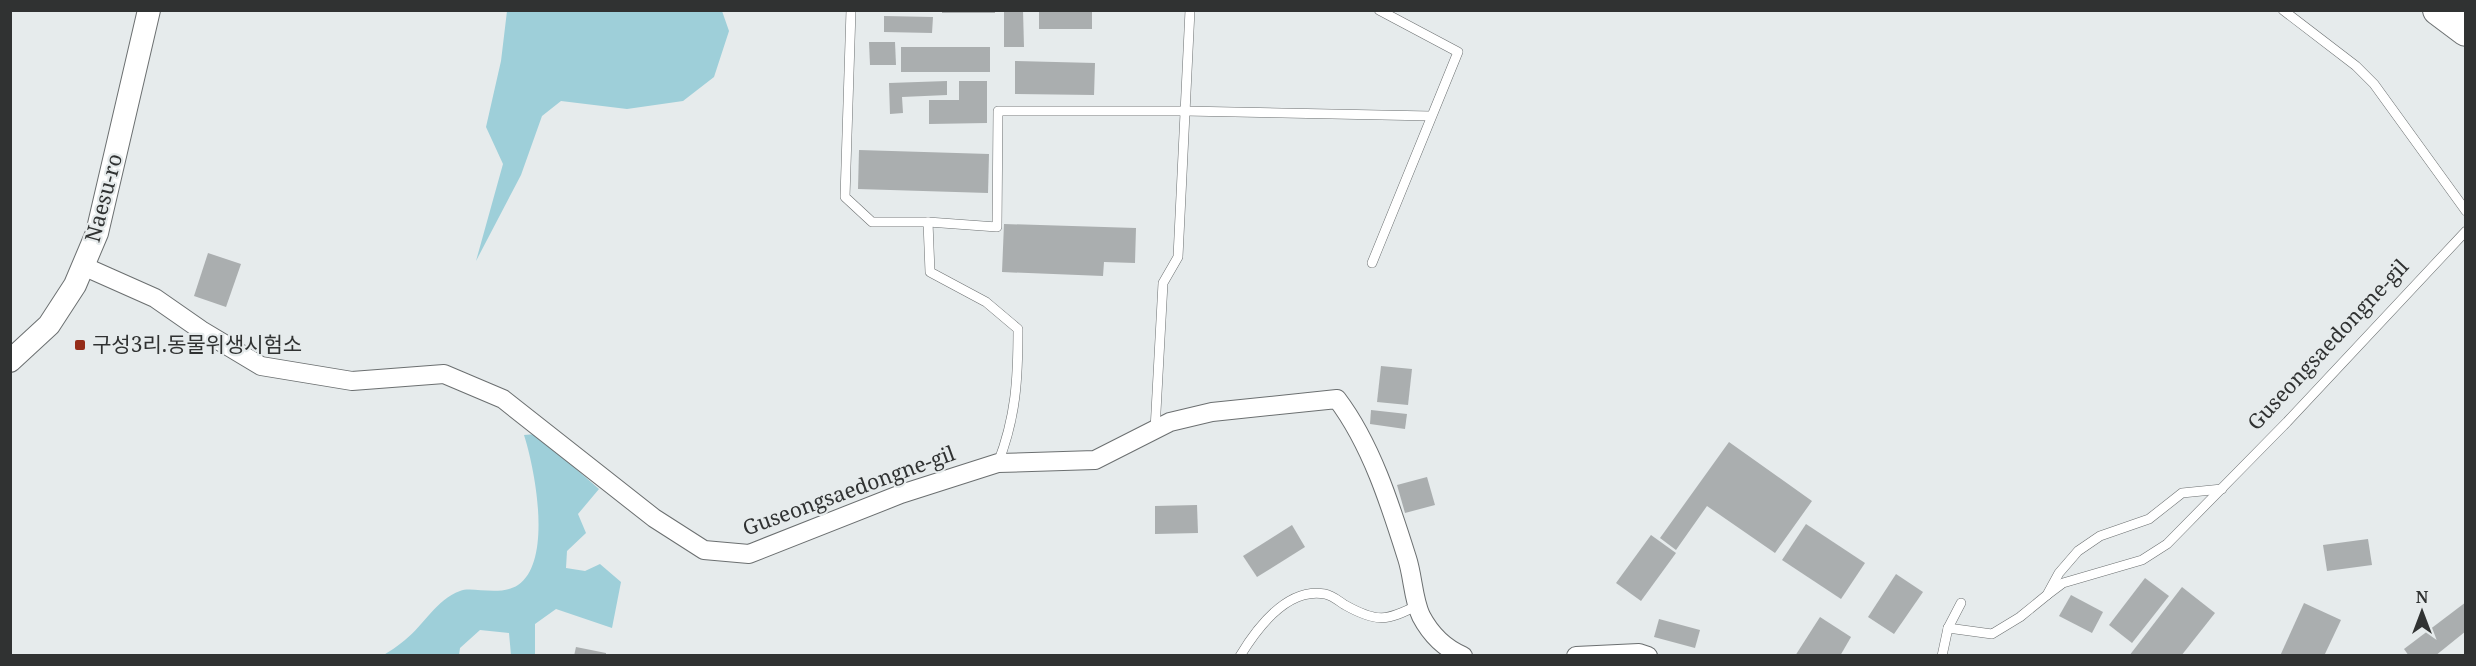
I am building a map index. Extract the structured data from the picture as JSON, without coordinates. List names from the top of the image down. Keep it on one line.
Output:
{"streets":{"street":["Naesu-ro","Guseongsaedongne-gil"]},"crossings":[["Naesu-ro","Guseongsaedongne-gil"]],"places":{"transit":["구성3리.동물위생시험소"]},"north":"top"}
